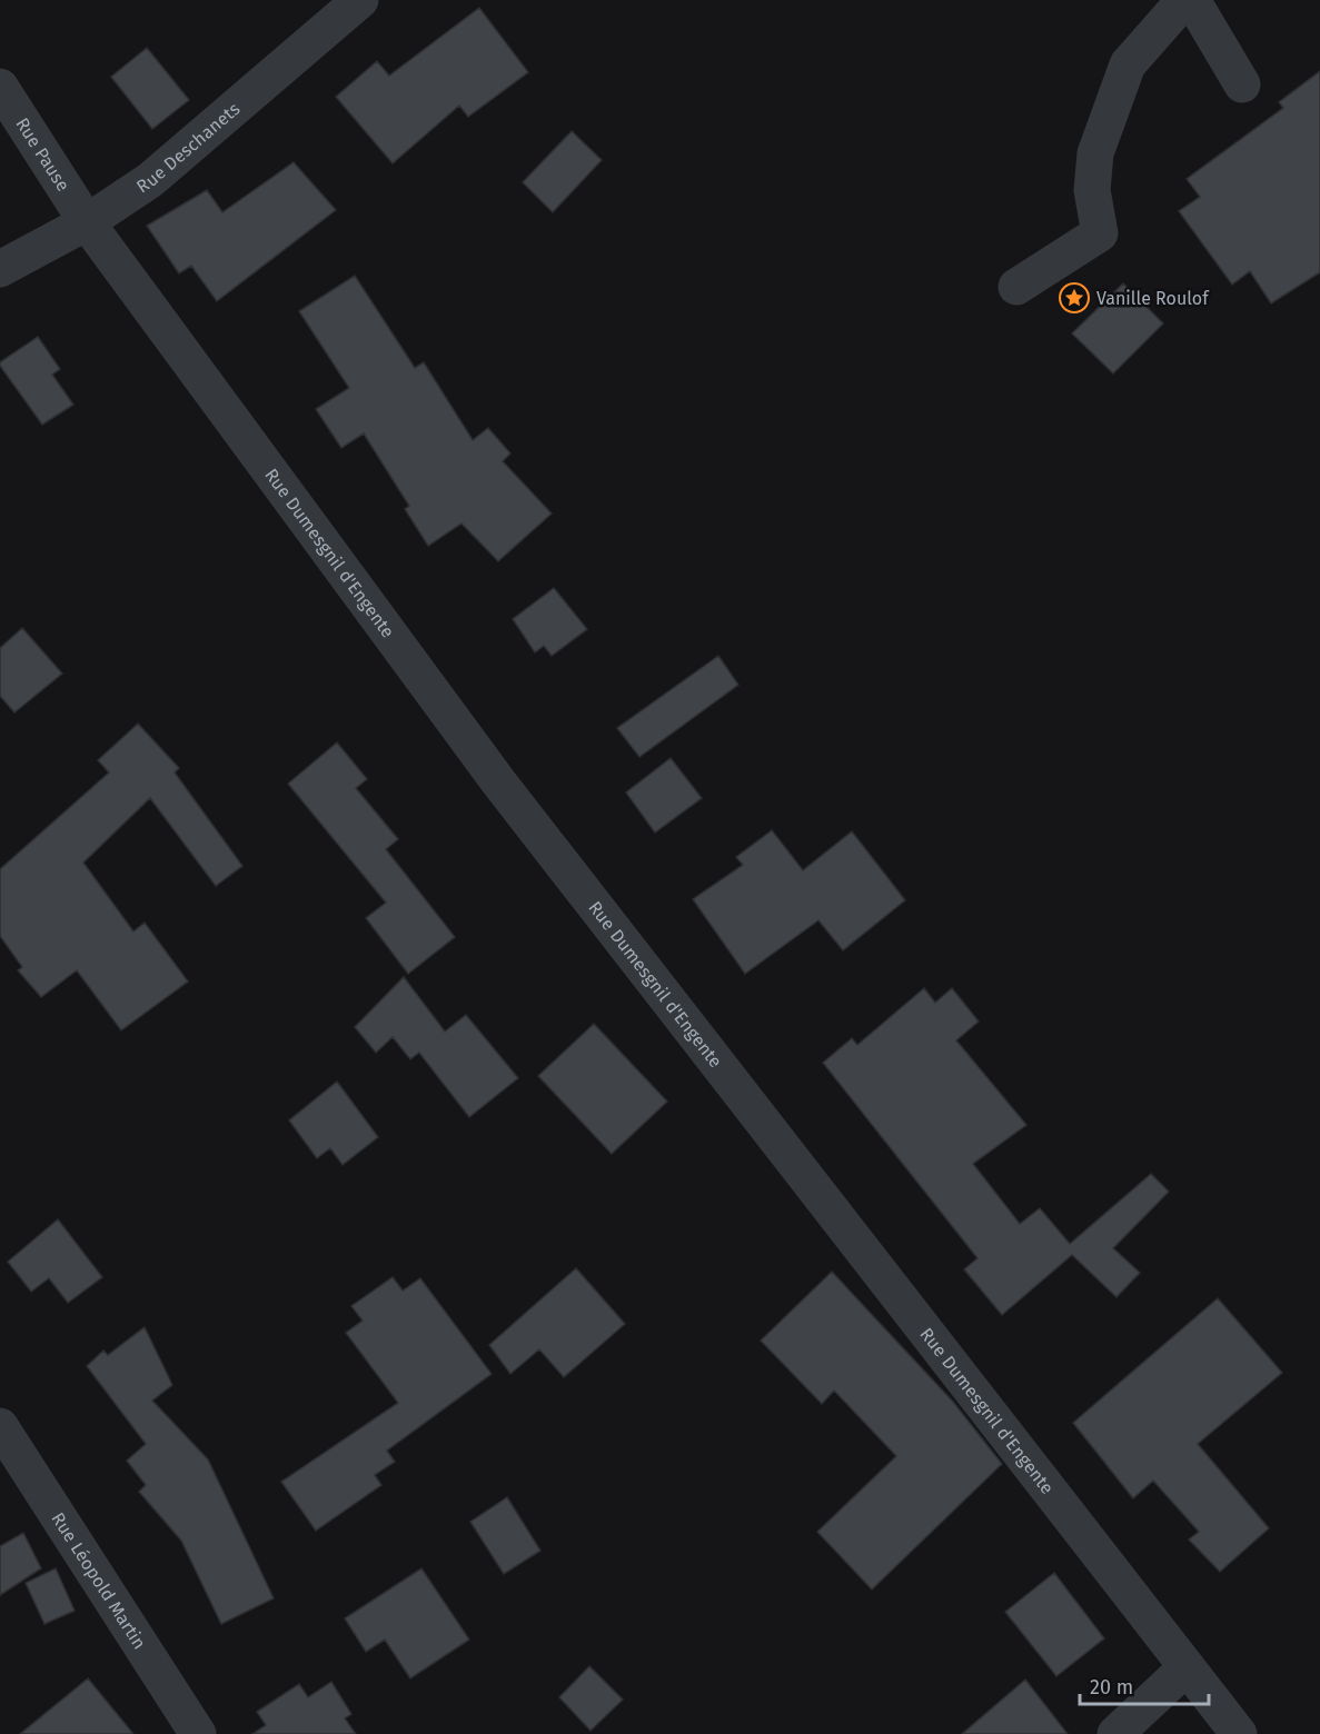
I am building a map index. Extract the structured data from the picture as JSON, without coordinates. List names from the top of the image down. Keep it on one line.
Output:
{"streets":{"street":["Rue Deschanets","Rue Pause","Rue Dumesgnil d'Engente","Rue Léopold Martin"]},"crossings":[["Rue Deschanets","Rue Pause"],["Rue Deschanets","Rue Dumesgnil d'Engente"],["Rue Pause","Rue Dumesgnil d'Engente"]],"places":{"place":["Vanille Roulof"]},"scale_bar":"20 m"}
